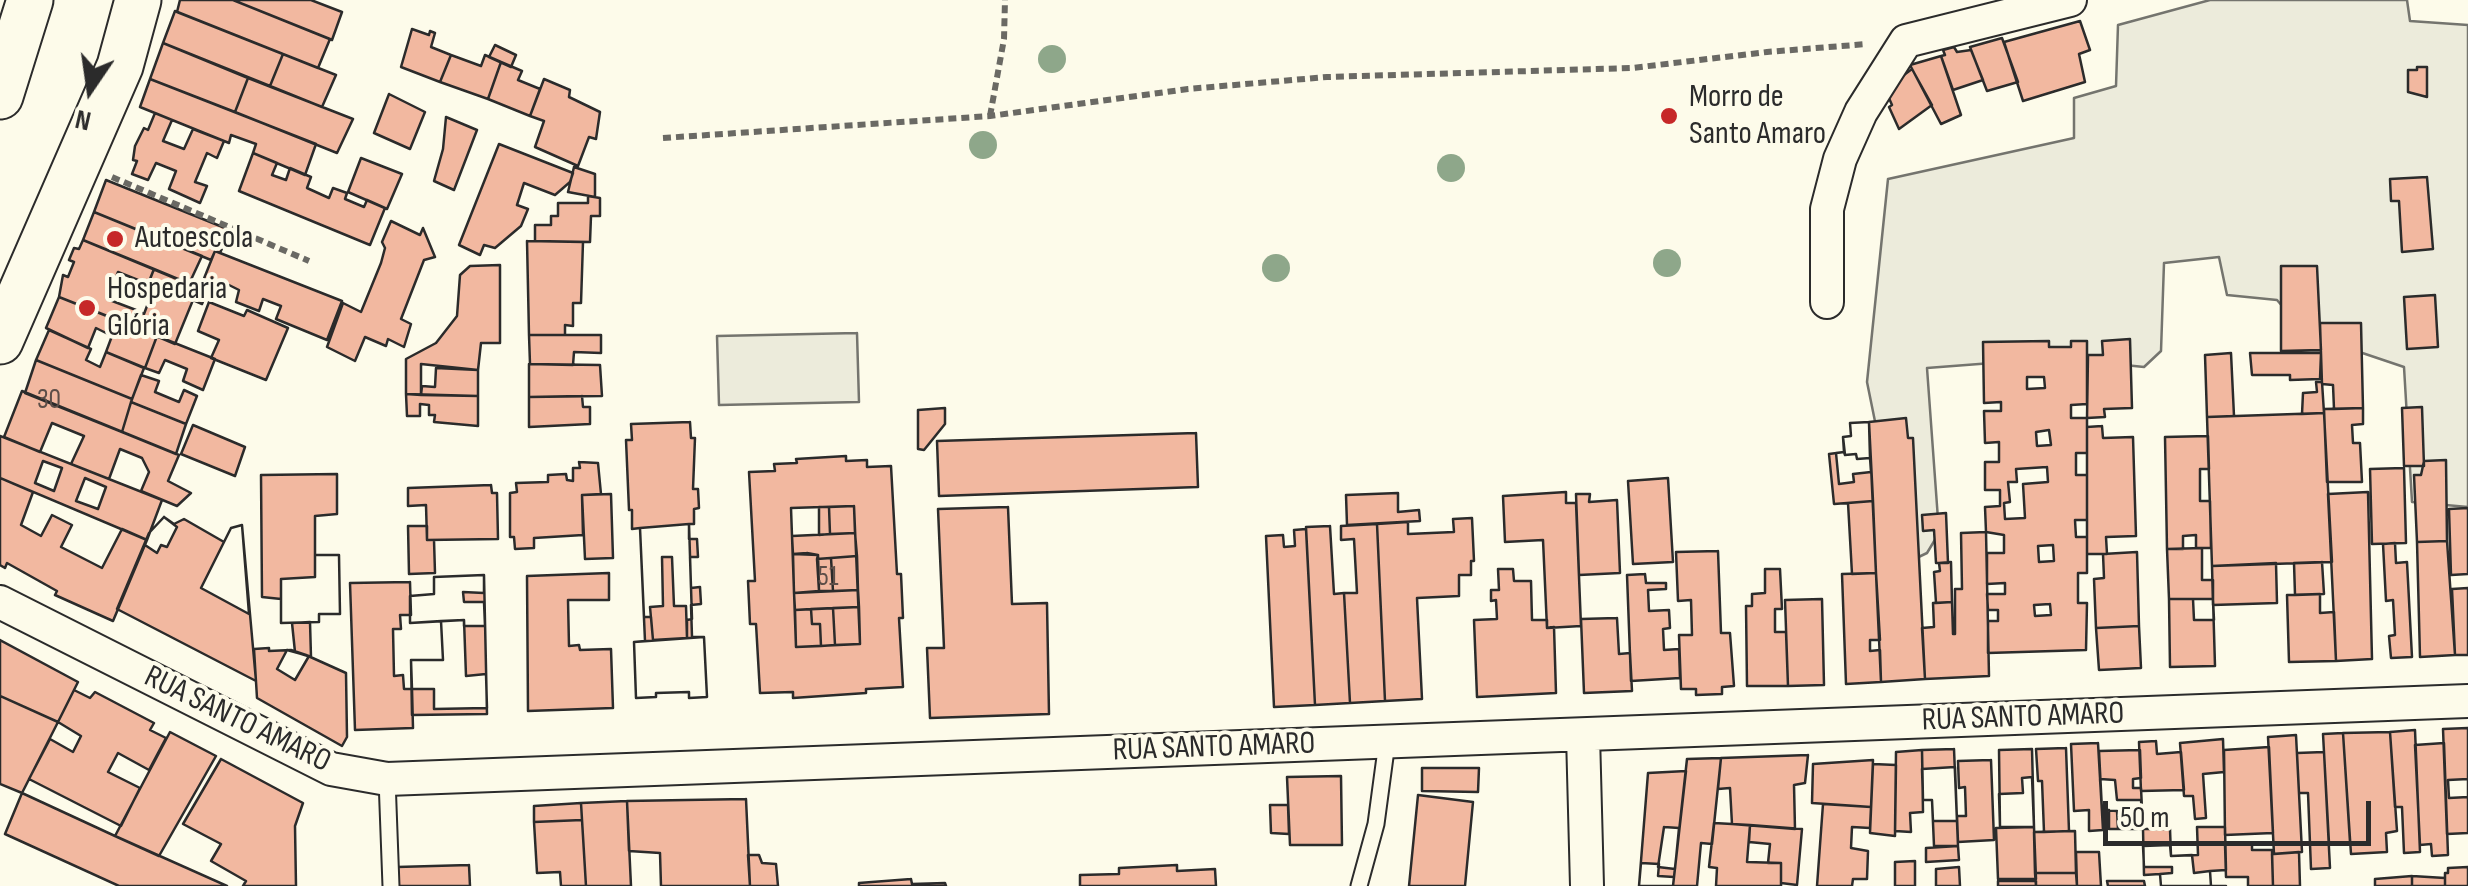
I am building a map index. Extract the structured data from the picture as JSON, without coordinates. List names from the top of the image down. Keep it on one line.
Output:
{"streets":{"street":["RUA SANTO AMARO"]},"places":["Morro de Santo Amaro","Autoescola","Hospedaria Glória"],"house_numbers":["30","51"],"scale_bar":"50 m","north":"bottom"}
